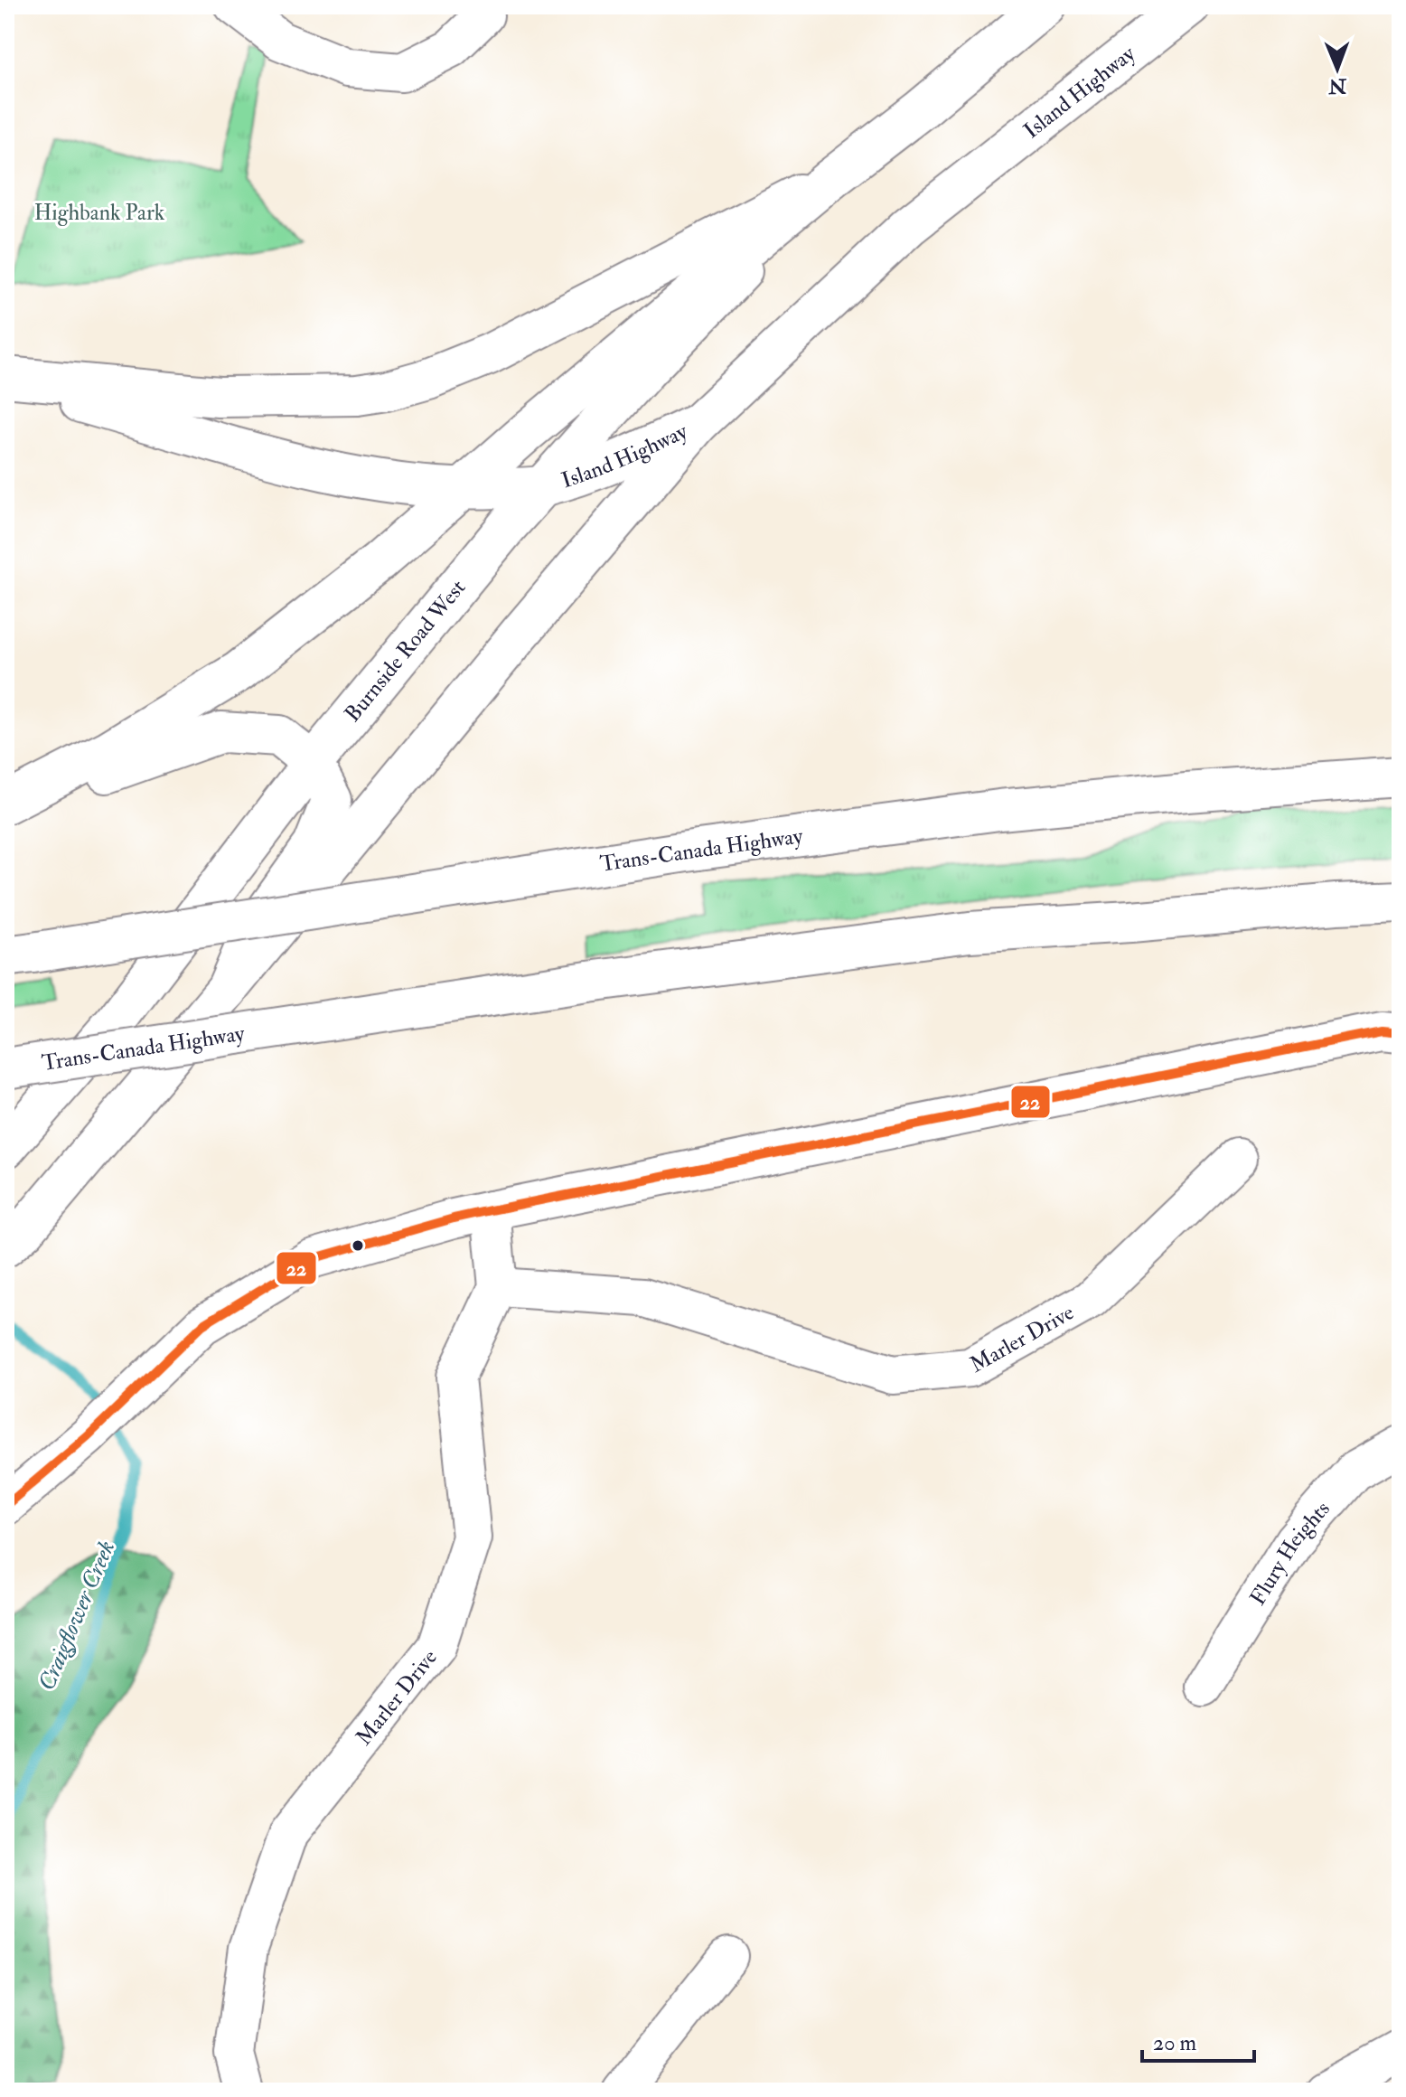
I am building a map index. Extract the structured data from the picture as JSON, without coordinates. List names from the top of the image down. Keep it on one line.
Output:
{"streets":{"main road":["Island Highway","Burnside Road West","Trans-Canada Highway"],"street":["Marler Drive","Flury Heights"]},"crossings":[["Island Highway","Burnside Road West"]],"water":["Craigflower Creek"],"parks":["Highbank Park"],"lines":["transit line 22"],"scale_bar":"20 m","north":"bottom"}
